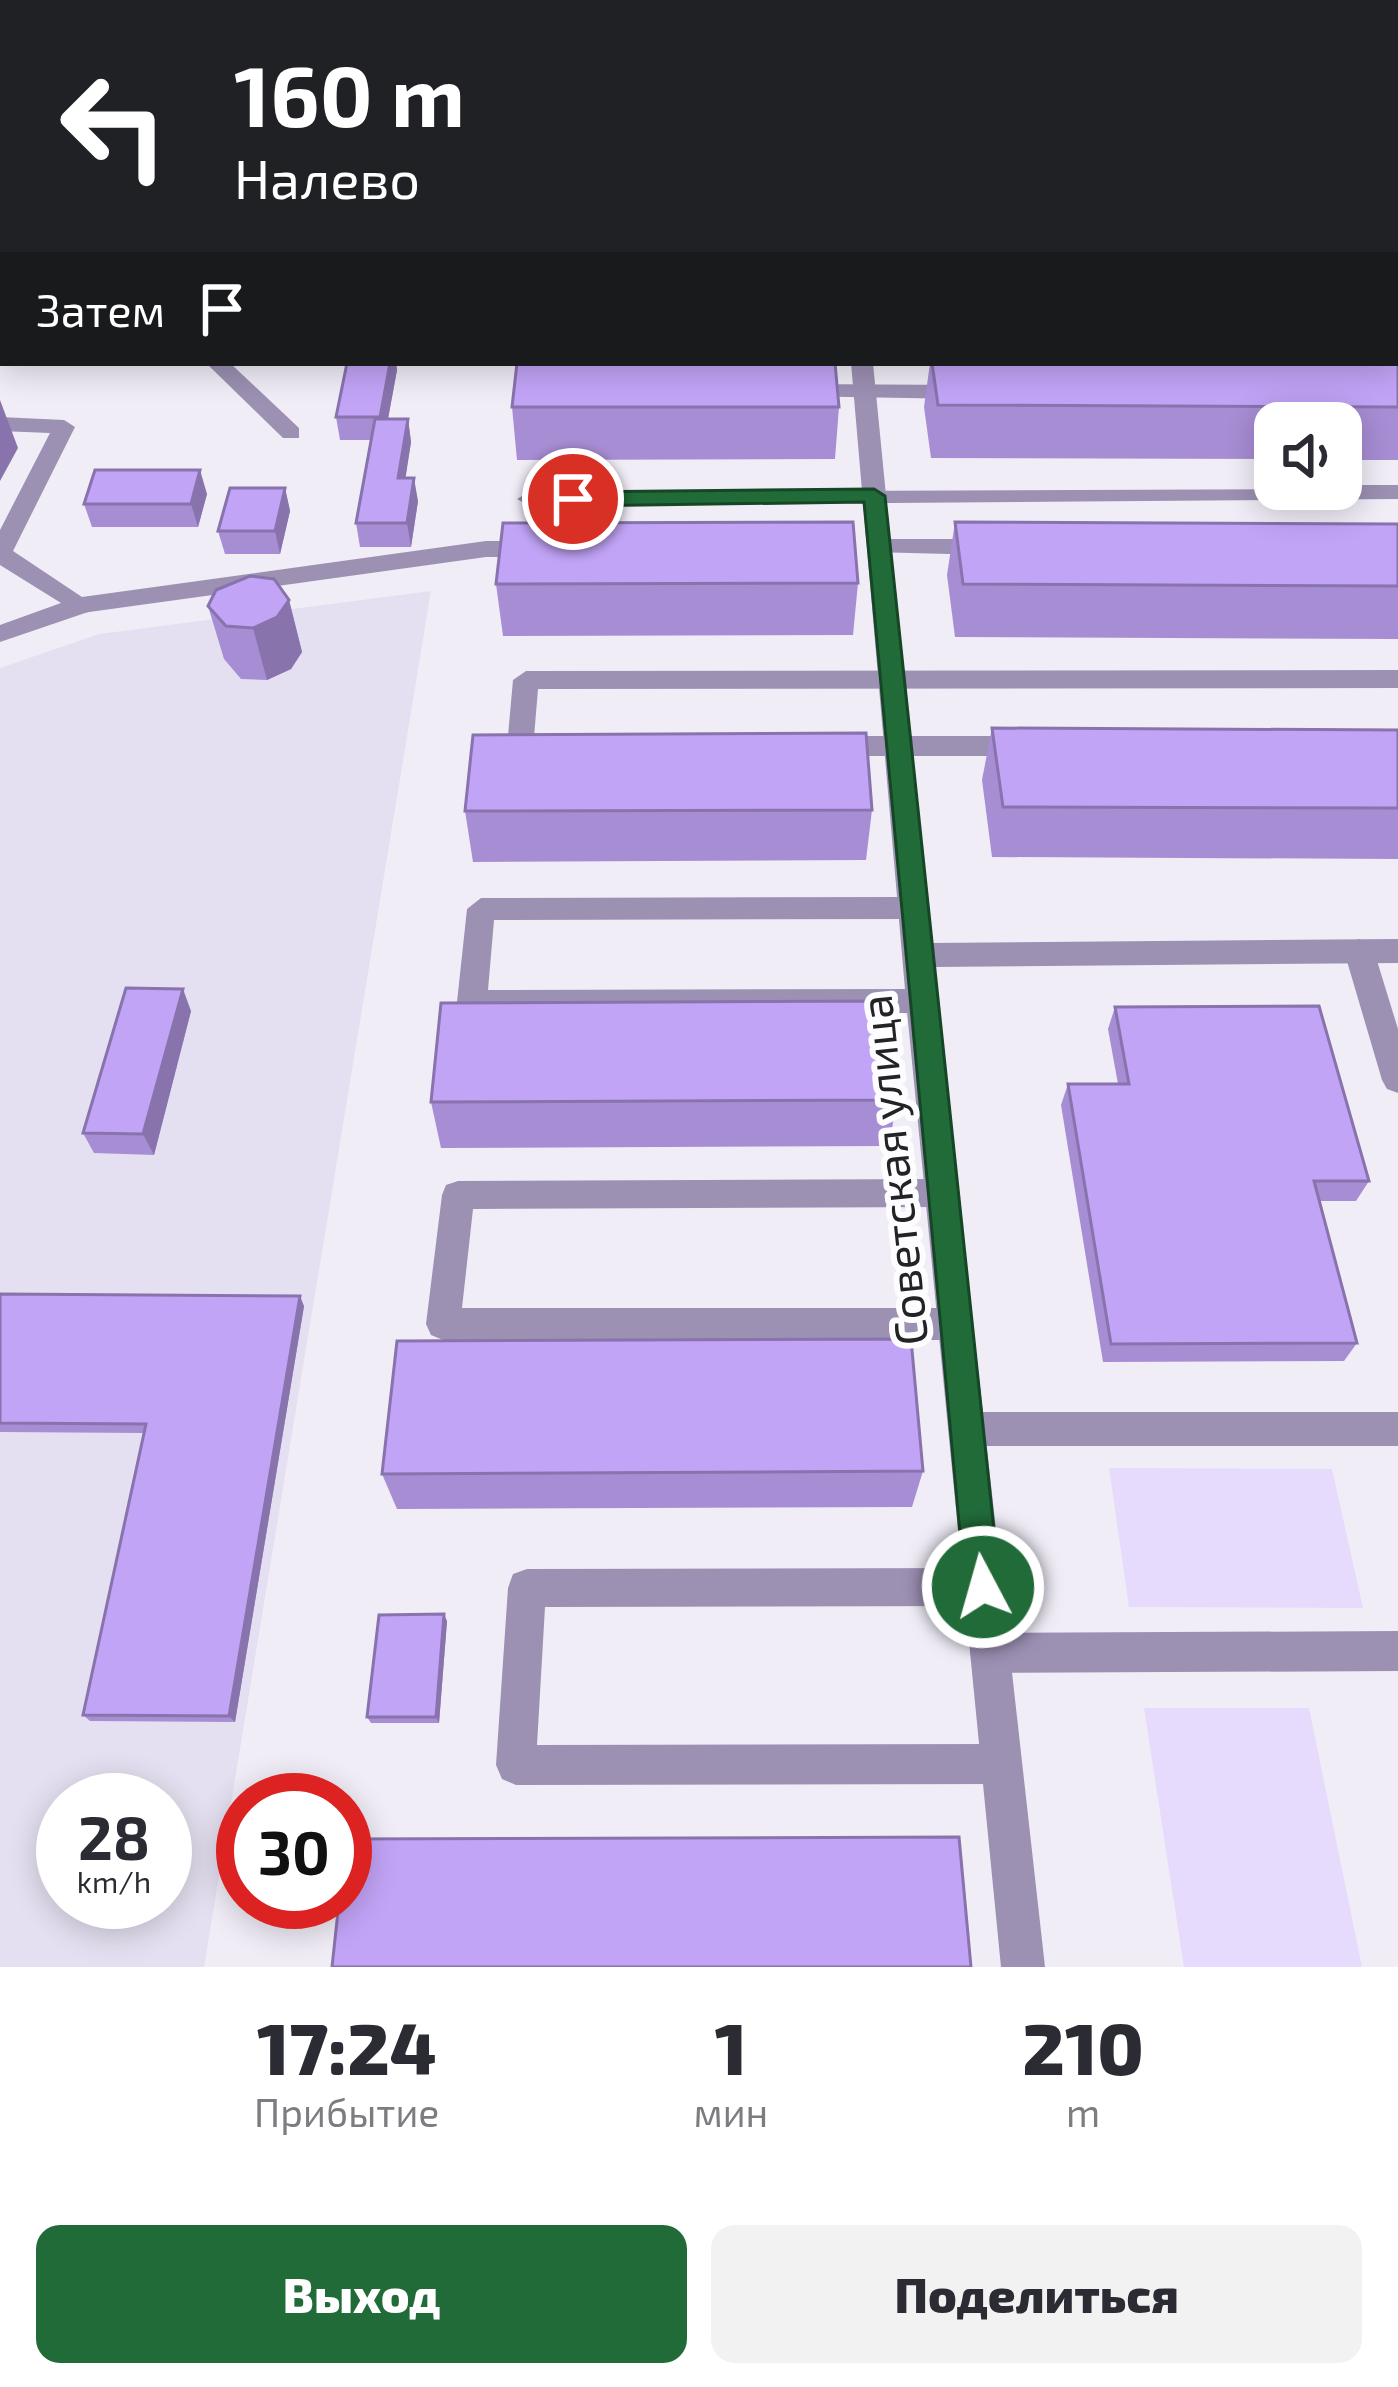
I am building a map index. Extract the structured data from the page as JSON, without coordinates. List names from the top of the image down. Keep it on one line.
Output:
{"streets":{"street":["Советская улица"]},"page":{"turn":["160 m","Налево"],"then":"Затем","speed":"28 km/h","limit":"30","eta":["17:24","Прибытие","1","мин","210","m"],"buttons":["Выход","Поделиться"]}}
